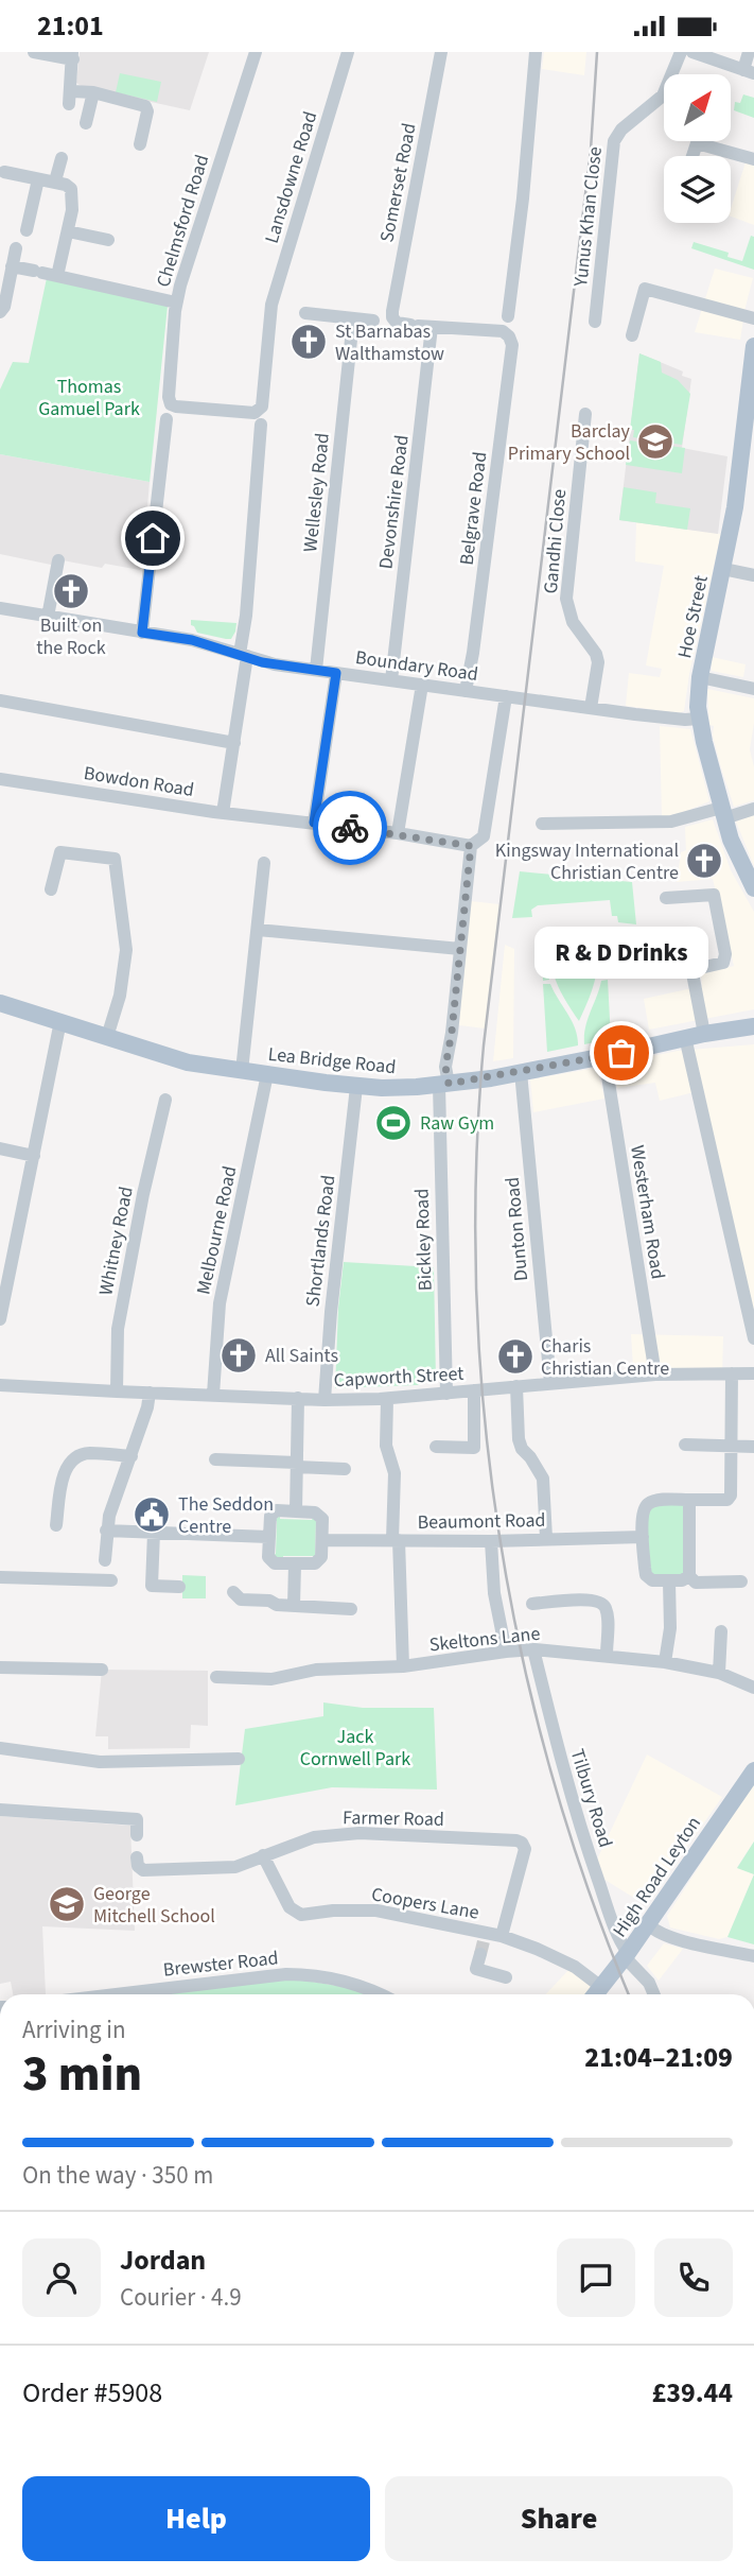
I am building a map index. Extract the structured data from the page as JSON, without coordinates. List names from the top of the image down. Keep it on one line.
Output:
{"streets":{"main road":["Hoe Street","Lea Bridge Road","High Road Leyton"],"street":["Lansdowne Road","Somerset Road","Yunus Khan Close","Chelmsford Road","Wellesley Road","Devonshire Road","Belgrave Road","Gandhi Close","Boundary Road","Bowdon Road","Westerham Road","Dunton Road","Melbourne Road","Bickley Road","Whitney Road","Shortlands Road","Capworth Street","Beaumont Road","Skeltons Lane","Tilbury Road","Farmer Road","Coopers Lane","Brewster Road"]},"crossings":[["Lansdowne Road","Chelmsford Road"],["Lansdowne Road","Boundary Road"],["Lansdowne Road","Bowdon Road"],["Somerset Road","Devonshire Road"],["Somerset Road","Belgrave Road"],["Wellesley Road","Boundary Road"],["Devonshire Road","Belgrave Road"],["Devonshire Road","Boundary Road"],["Belgrave Road","Boundary Road"],["Gandhi Close","Boundary Road"],["Hoe Street","Boundary Road"],["Bowdon Road","Bickley Road"],["Lea Bridge Road","Westerham Road"],["Lea Bridge Road","Dunton Road"],["Lea Bridge Road","Melbourne Road"],["Lea Bridge Road","Bickley Road"],["Lea Bridge Road","Shortlands Road"],["Westerham Road","Capworth Street"],["Dunton Road","Capworth Street"],["Melbourne Road","Capworth Street"],["Bickley Road","Capworth Street"],["Whitney Road","Capworth Street"],["Shortlands Road","Capworth Street"],["Skeltons Lane","Tilbury Road"],["Tilbury Road","High Road Leyton"],["Farmer Road","Coopers Lane"],["High Road Leyton","Coopers Lane"]],"parks":["Thomas Gamuel Park","Jack Cornwell Park"],"places":{"church":["St Barnabas Walthamstow","Built on the Rock","Kingsway International Christian Centre","All Saints","Charis Christian Centre"],"school or university":["Barclay Primary School","George Mitchell School"],"other":["R & D Drinks"],"sports":["Raw Gym"],"public building":["The Seddon Centre"]},"north":"top right","page":{"status":"21:01","bubble":"R & D Drinks","heading":["3 min","Arriving in","21:04–21:09"],"panel":["Jordan","Courier · 4.9","Order #5908","£39.44"],"bar":"On the way · 350 m","buttons":["Help","Share"]}}
